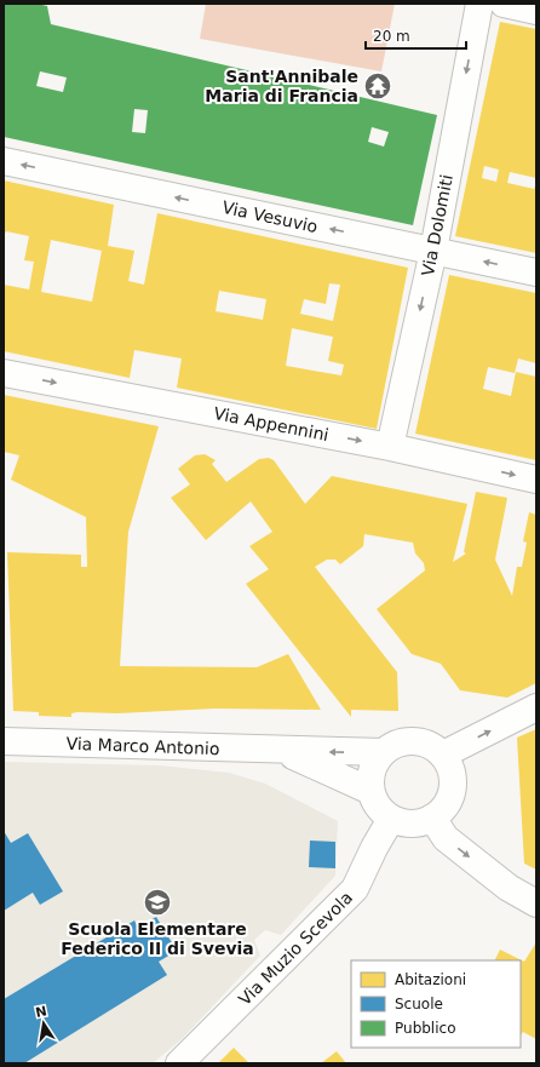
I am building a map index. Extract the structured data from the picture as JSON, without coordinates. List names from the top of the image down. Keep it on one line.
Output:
{"streets":{"street":["Via Vesuvio","Via Dolomiti","Via Appennini","Via Marco Antonio","Via Muzio Scevola"]},"crossings":[["Via Vesuvio","Via Dolomiti"],["Via Dolomiti","Via Appennini"],["Via Marco Antonio","Via Muzio Scevola"]],"one_way":["Via Vesuvio","Via Dolomiti","Via Appennini"],"places":{"temple":["Sant'Annibale Maria di Francia"],"school or university":["Scuola Elementare Federico II di Svevia"]},"legend":["Abitazioni","Scuole","Pubblico"],"scale_bar":"20 m","north":"top"}
